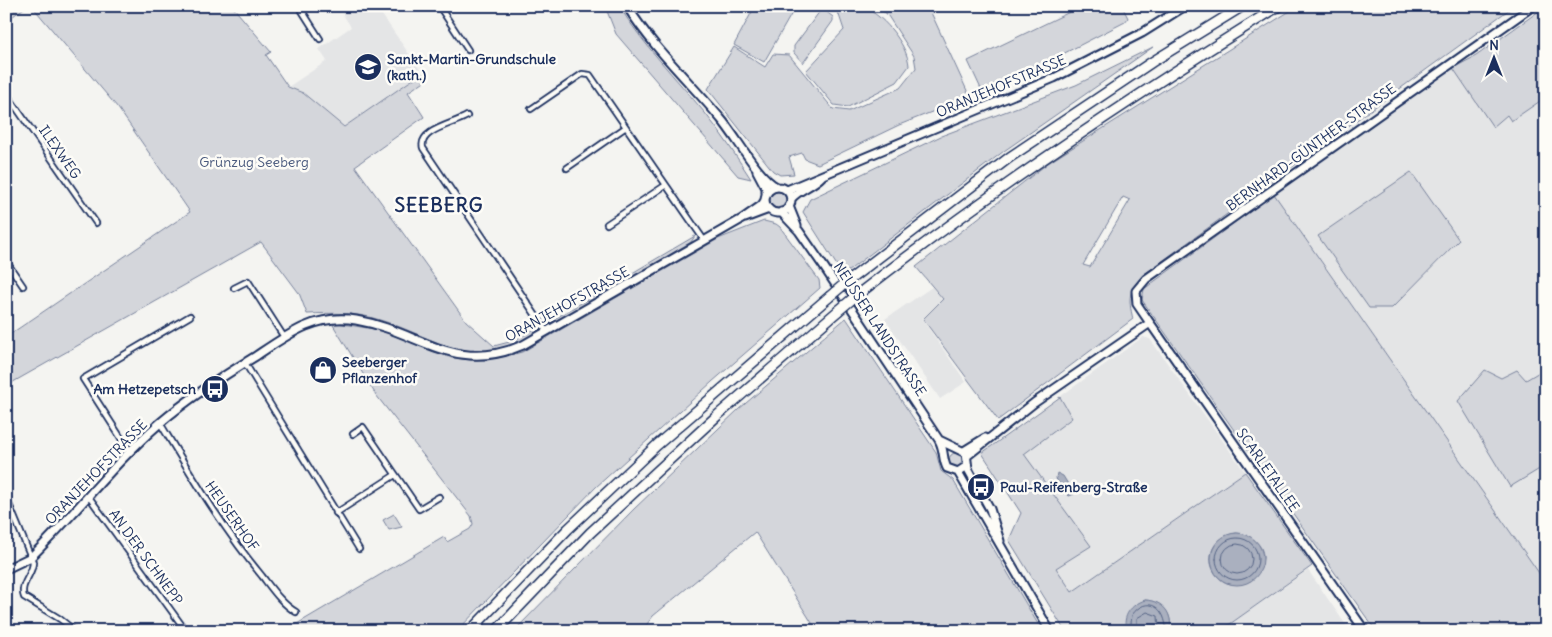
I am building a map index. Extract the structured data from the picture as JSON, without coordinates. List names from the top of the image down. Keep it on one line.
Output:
{"streets":{"street":["ORANJEHOFSTRASSE","BERNHARD-GÜNTHER-STRASSE","ILEXWEG","NEUSSER LANDSTRASSE","SCARLETALLEE","HEUSERHOF","AN DER SCHNEPP"]},"crossings":[["ORANJEHOFSTRASSE","NEUSSER LANDSTRASSE"],["ORANJEHOFSTRASSE","HEUSERHOF"],["ORANJEHOFSTRASSE","AN DER SCHNEPP"],["BERNHARD-GÜNTHER-STRASSE","SCARLETALLEE"]],"districts":["SEEBERG"],"parks":["Grünzug Seeberg"],"places":{"school or university":["Sankt-Martin-Grundschule (kath.)"],"shop":["Seeberger Pflanzenhof"],"bus stop":["Am Hetzepetsch","Paul-Reifenberg-Straße"]},"north":"top"}
